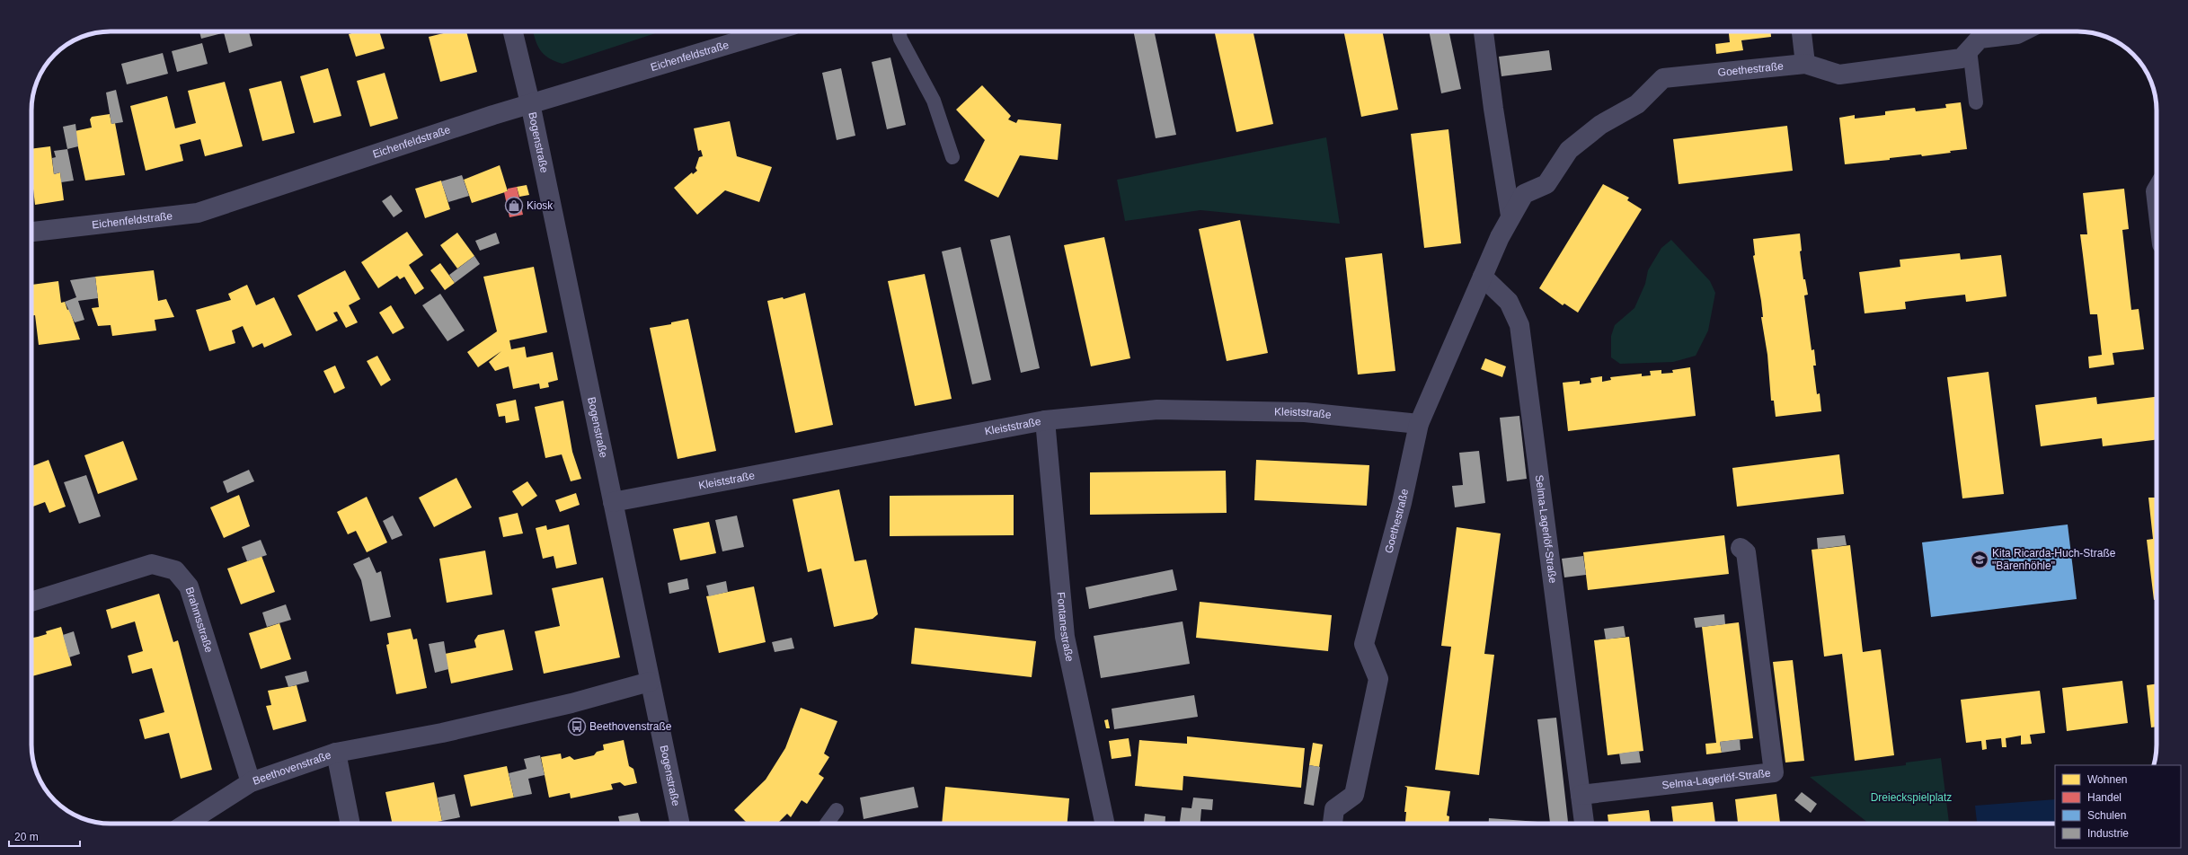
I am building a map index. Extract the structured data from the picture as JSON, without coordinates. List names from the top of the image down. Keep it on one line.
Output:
{"streets":{"street":["Eichenfeldstraße","Goethestraße","Bogenstraße","Kleiststraße","Selma-Lagerlöf-Straße","Brahmsstraße","Fontanestraße","Beethovenstraße"]},"crossings":[["Eichenfeldstraße","Bogenstraße"],["Goethestraße","Kleiststraße"],["Goethestraße","Selma-Lagerlöf-Straße"],["Bogenstraße","Kleiststraße"],["Bogenstraße","Beethovenstraße"],["Kleiststraße","Fontanestraße"],["Brahmsstraße","Beethovenstraße"]],"parks":["Dreieckspielplatz"],"places":{"shop":["Kiosk"],"school or university":["Kita Ricarda-Huch-Straße \"Bärenhöhle\""],"bus stop":["Beethovenstraße"]},"legend":["Wohnen","Handel","Schulen","Industrie"],"scale_bar":"20 m"}
